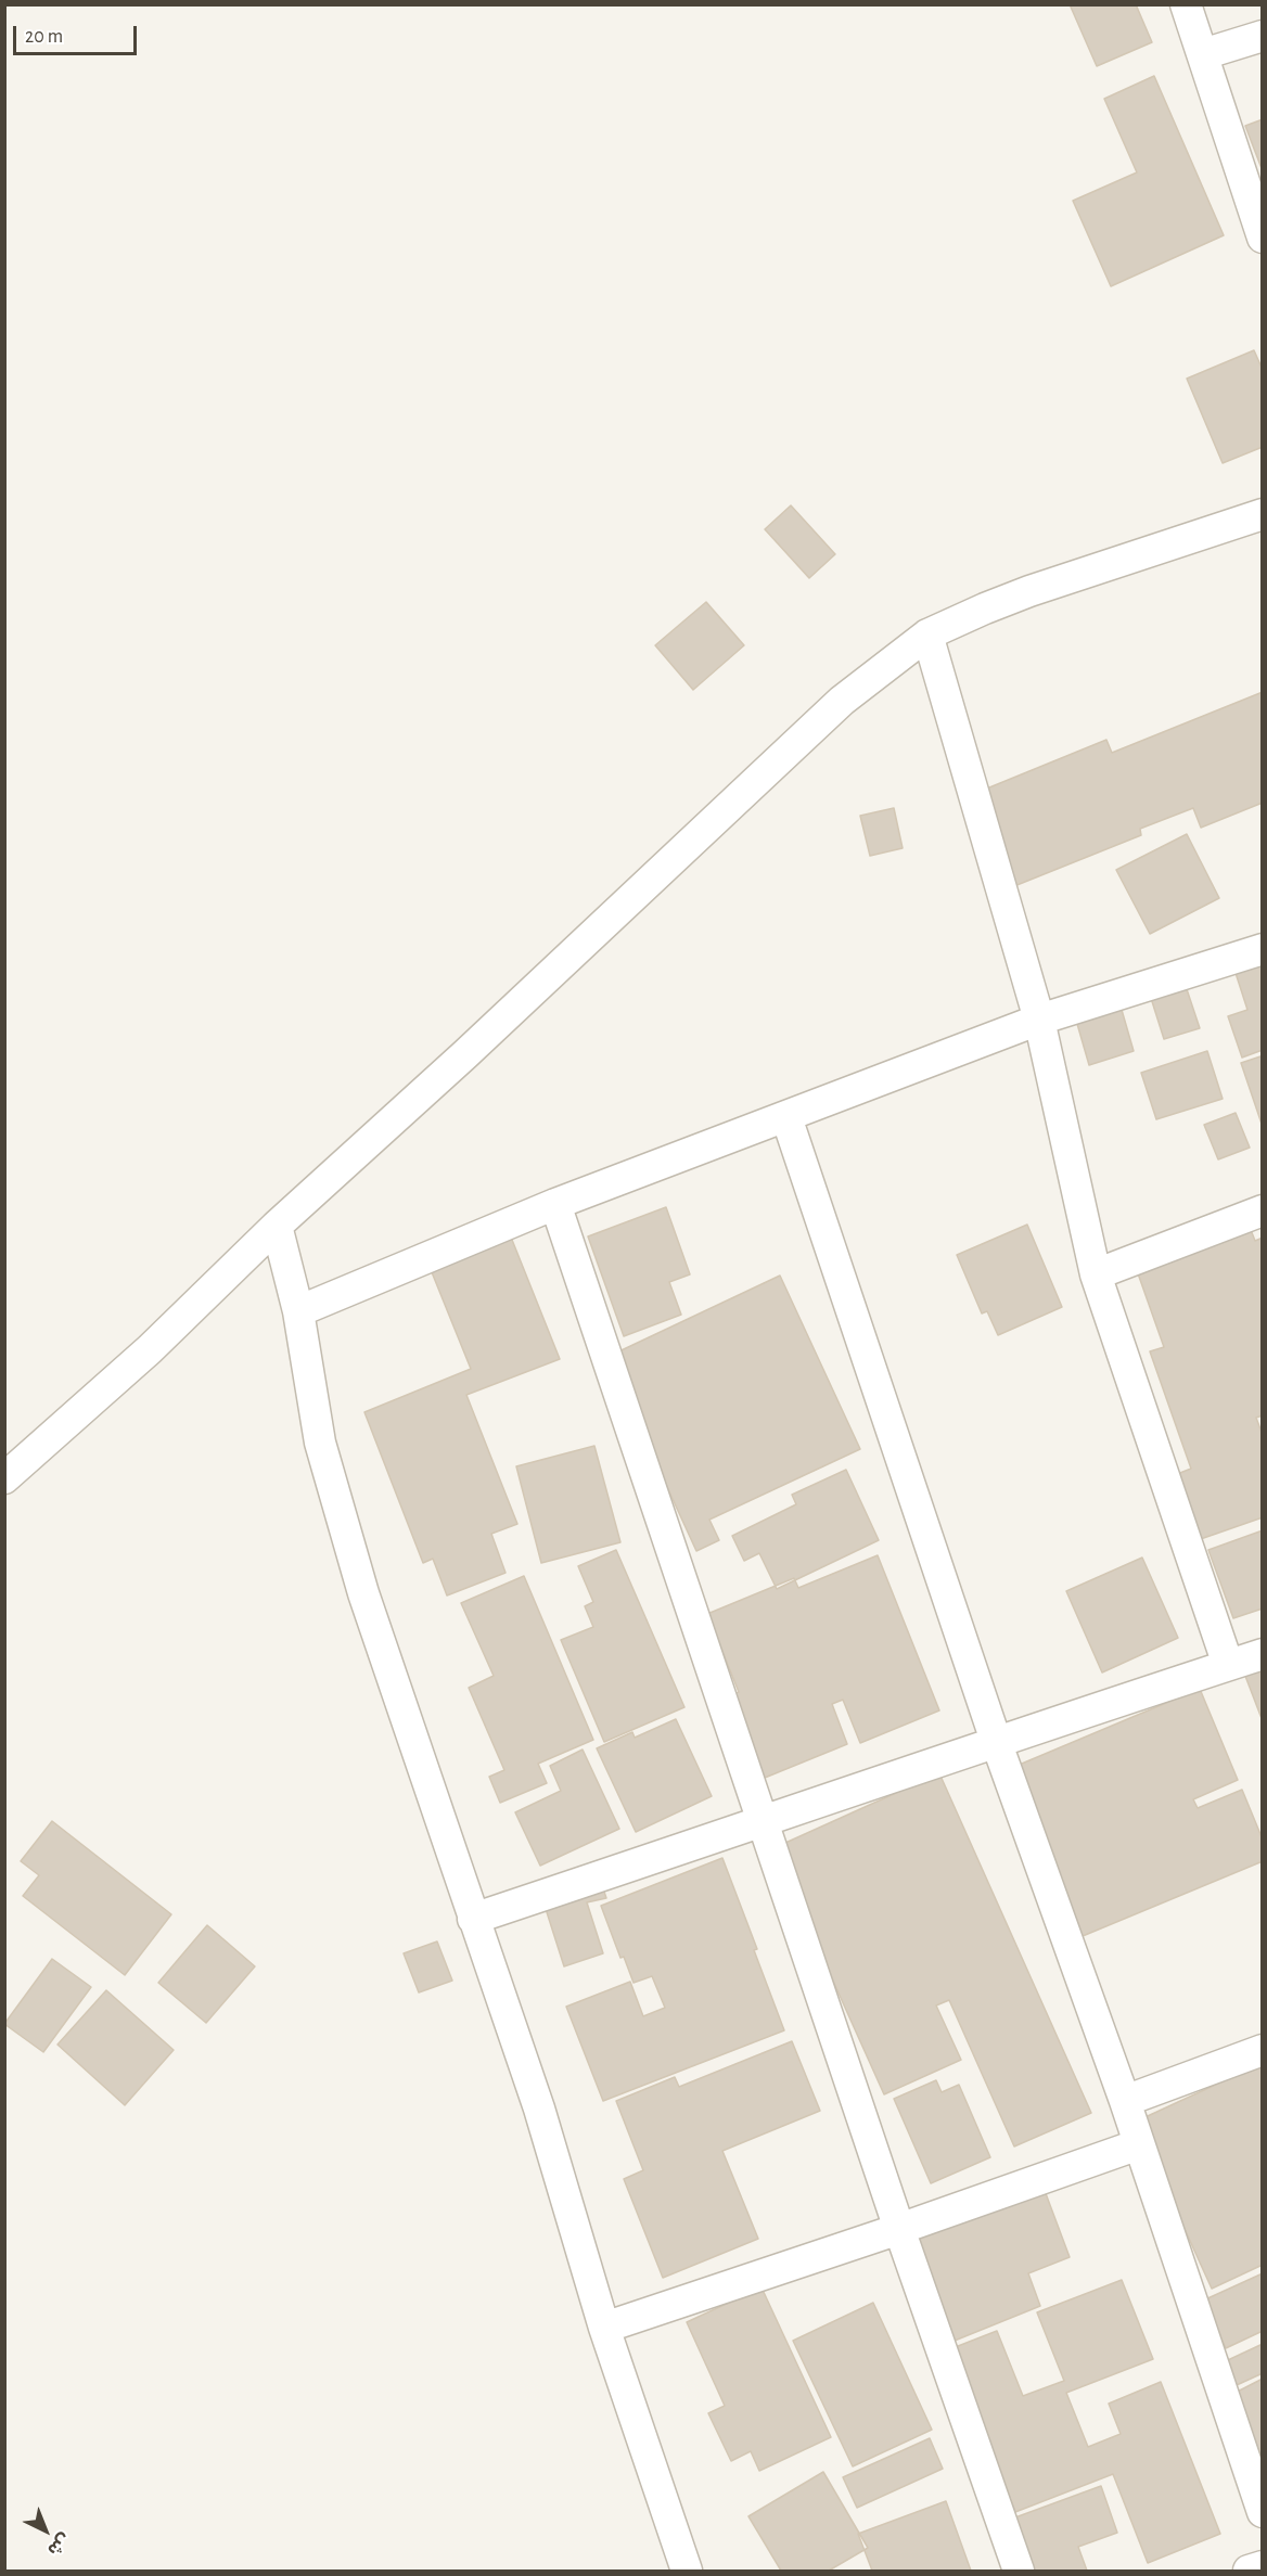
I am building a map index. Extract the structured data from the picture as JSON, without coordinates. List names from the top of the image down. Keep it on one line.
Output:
{"scale_bar":"20 m","north":"bottom right"}
